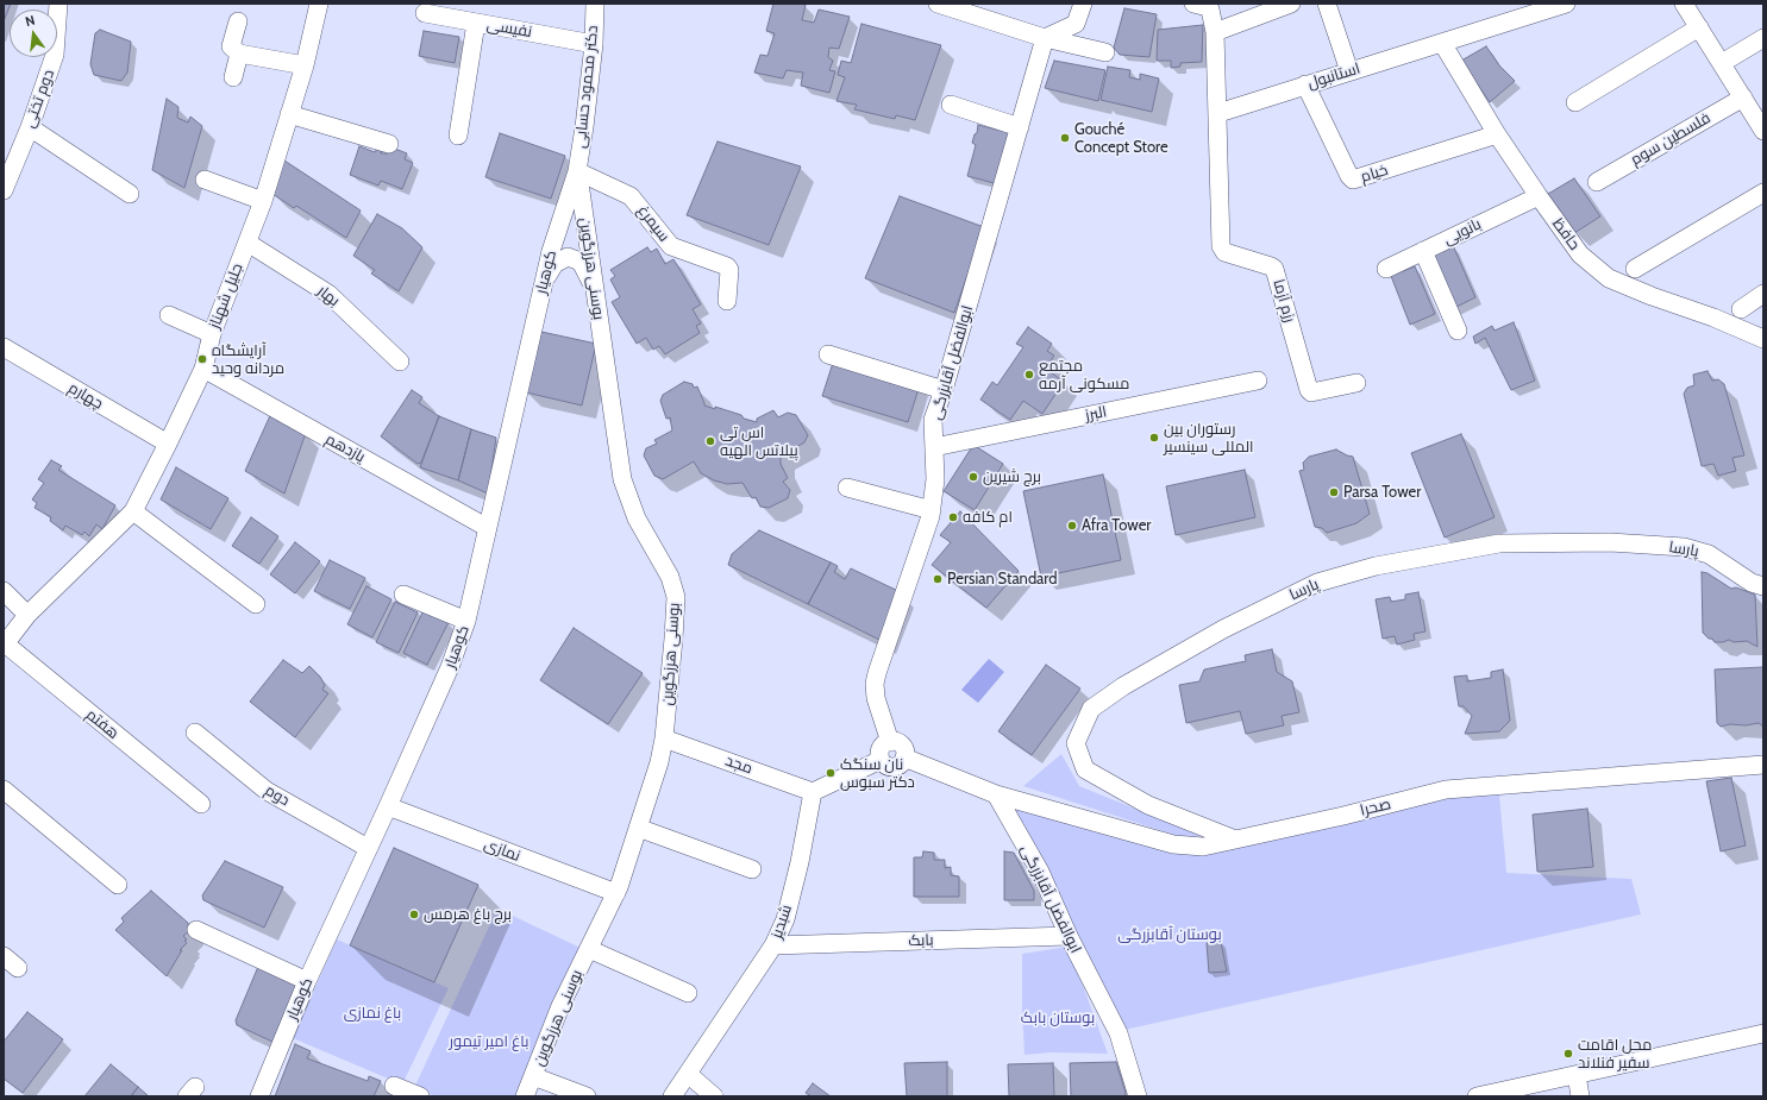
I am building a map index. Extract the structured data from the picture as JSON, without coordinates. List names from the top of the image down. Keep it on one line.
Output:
{"streets":{"street":["نفیسی","استانبول","دکتر محمود حسابی","دوم تختی","فلسطین سوم","خیام","سیمرغ","بانویی","حافظ","بوسنی هرزگوین","کوهیار","جلیل شهناز","بهار","رزم آزما","ابوالفضل آقابزرگی","چهارم","البرز","یازدهم","پارسا","هفتم","مجد","دوم","صحرا","نمازی","شبدیز","بابک"]},"crossings":[["نفیسی","دکتر محمود حسابی"],["استانبول","خیام"],["استانبول","حافظ"],["استانبول","رزم آزما"],["دکتر محمود حسابی","سیمرغ"],["دکتر محمود حسابی","بوسنی هرزگوین"],["دکتر محمود حسابی","کوهیار"],["خیام","حافظ"],["سیمرغ","بوسنی هرزگوین"],["سیمرغ","کوهیار"],["بانویی","حافظ"],["بوسنی هرزگوین","کوهیار"],["بوسنی هرزگوین","مجد"],["بوسنی هرزگوین","نمازی"],["کوهیار","یازدهم"],["کوهیار","دوم"],["کوهیار","نمازی"],["جلیل شهناز","بهار"],["جلیل شهناز","چهارم"],["جلیل شهناز","یازدهم"],["جلیل شهناز","هفتم"],["ابوالفضل آقابزرگی","البرز"],["ابوالفضل آقابزرگی","صحرا"],["ابوالفضل آقابزرگی","بابک"],["پارسا","صحرا"],["مجد","شبدیز"],["شبدیز","بابک"]],"parks":["بوستان آقابزرگی","باغ نمازی","بوستان بابک","باغ امیر تیمور"],"places":["Gouché Concept Store","آرایشگاه مردانه وحید","مجتمع مسکونی آرمه","رستوران بین المللی سینسیر","اس تی پیلاتس الهیه","برج شیرین","Parsa Tower","ام کافه","Afra Tower","Persian Standard","نان سنگک دکتر سبوس","برج باغ هرمس","محل اقامت سفیر فنلاند"],"north":"top"}
